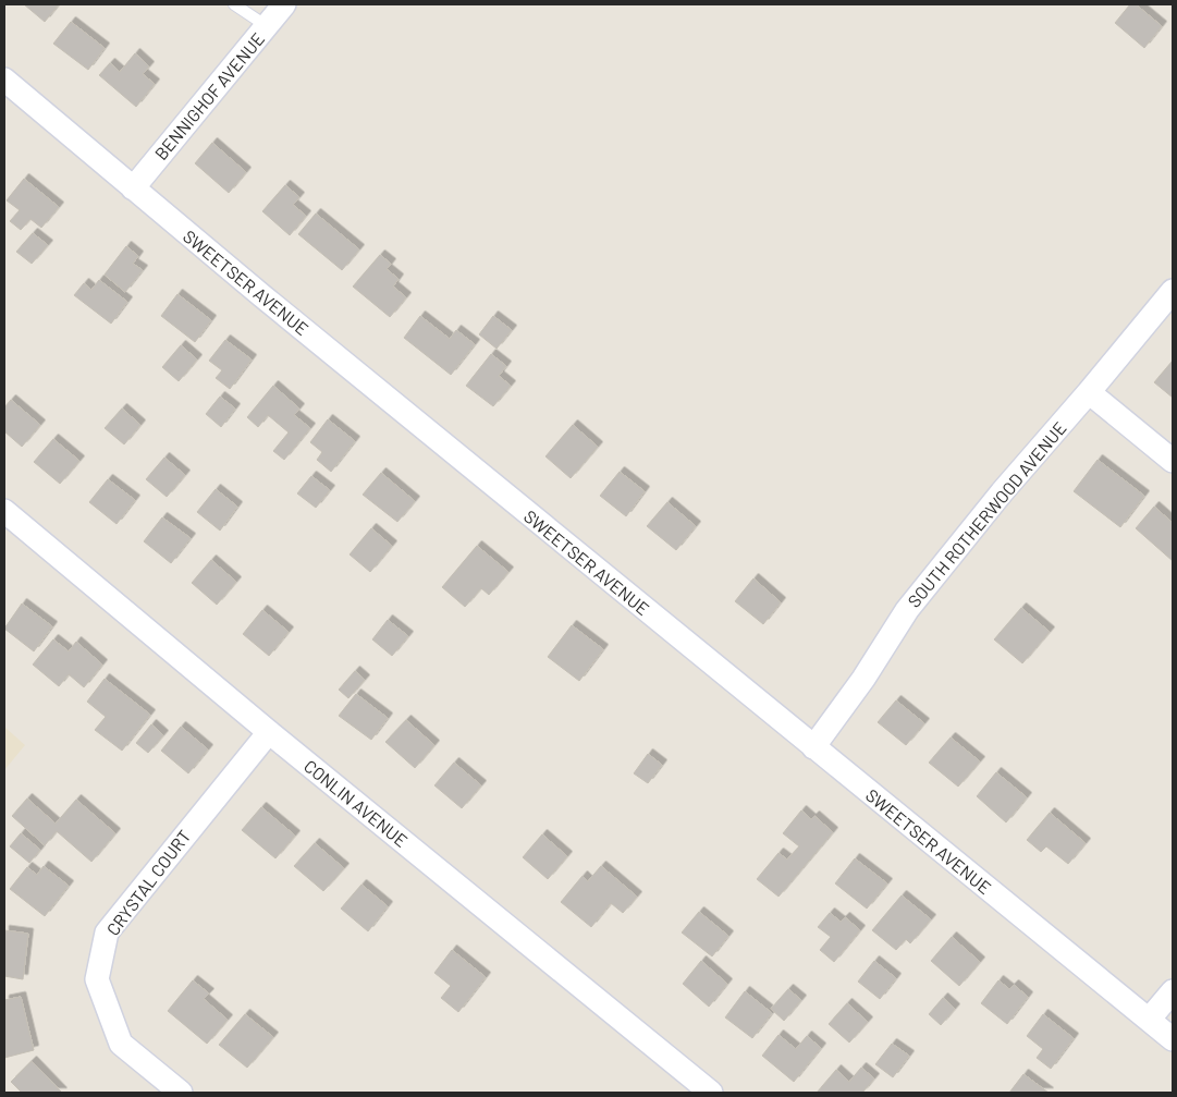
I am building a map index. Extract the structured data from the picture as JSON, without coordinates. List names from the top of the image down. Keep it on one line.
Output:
{"streets":{"street":["BENNIGHOF AVENUE","SWEETSER AVENUE","SOUTH ROTHERWOOD AVENUE","CONLIN AVENUE","CRYSTAL COURT"]},"crossings":[["BENNIGHOF AVENUE","SWEETSER AVENUE"],["SWEETSER AVENUE","SOUTH ROTHERWOOD AVENUE"],["CONLIN AVENUE","CRYSTAL COURT"]]}
